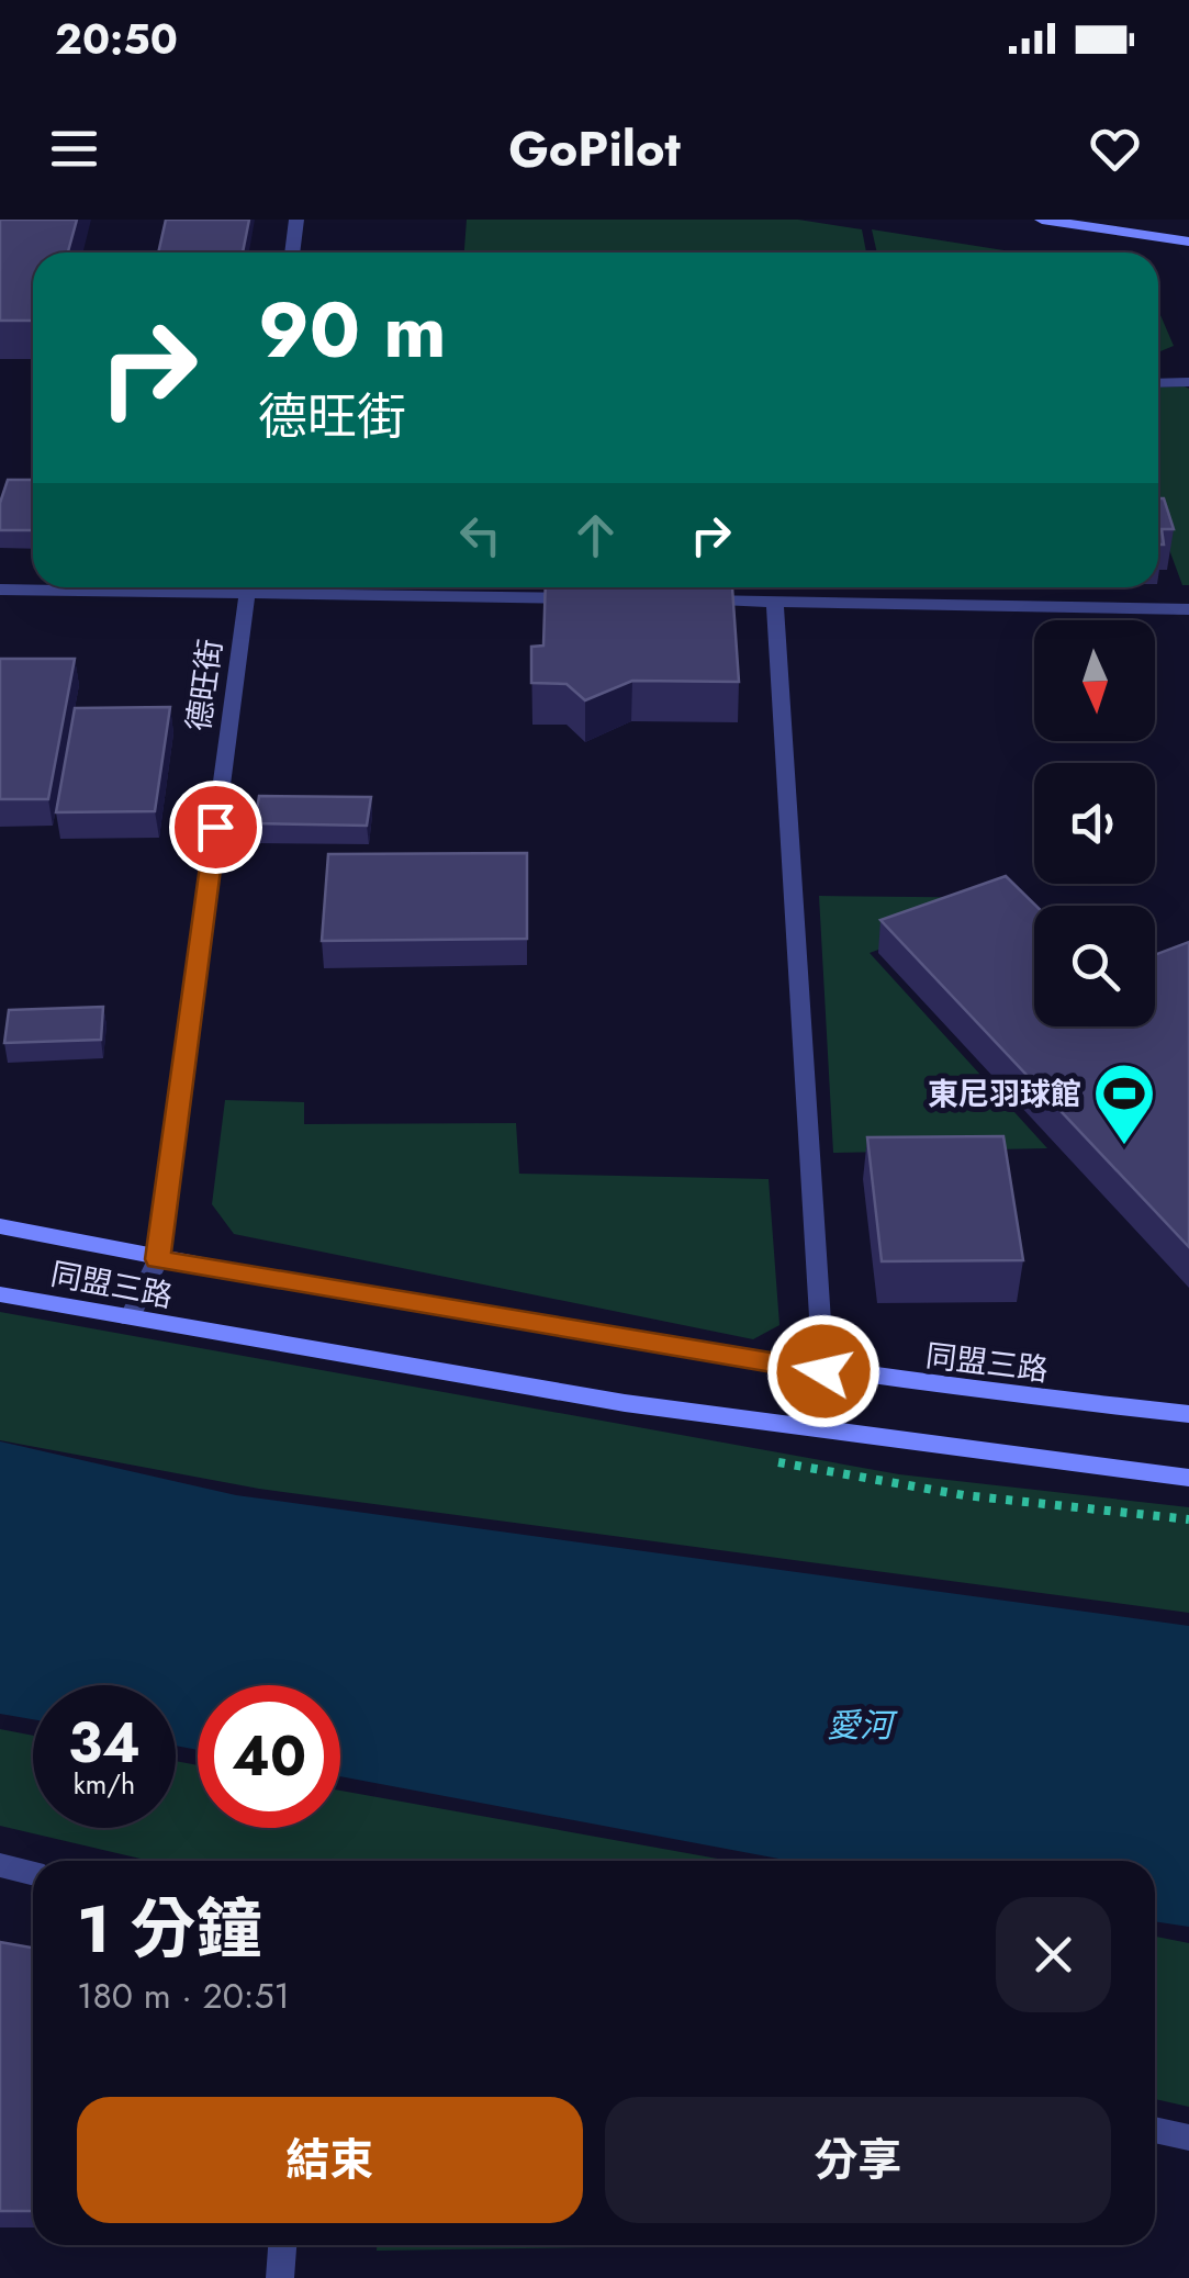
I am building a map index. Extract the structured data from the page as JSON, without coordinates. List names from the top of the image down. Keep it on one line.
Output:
{"streets":{"street":["德旺街","同盟三路"]},"crossings":[["德旺街","同盟三路"]],"water":["愛河"],"places":{"sports":["東尼羽球館"]},"north":"bottom","page":{"status":"20:50","header":"GoPilot","turn":["90 m","德旺街"],"speed":"34 km/h","limit":"40","heading":["1 分鐘","180 m · 20:51"],"buttons":["結束","分享"]}}
